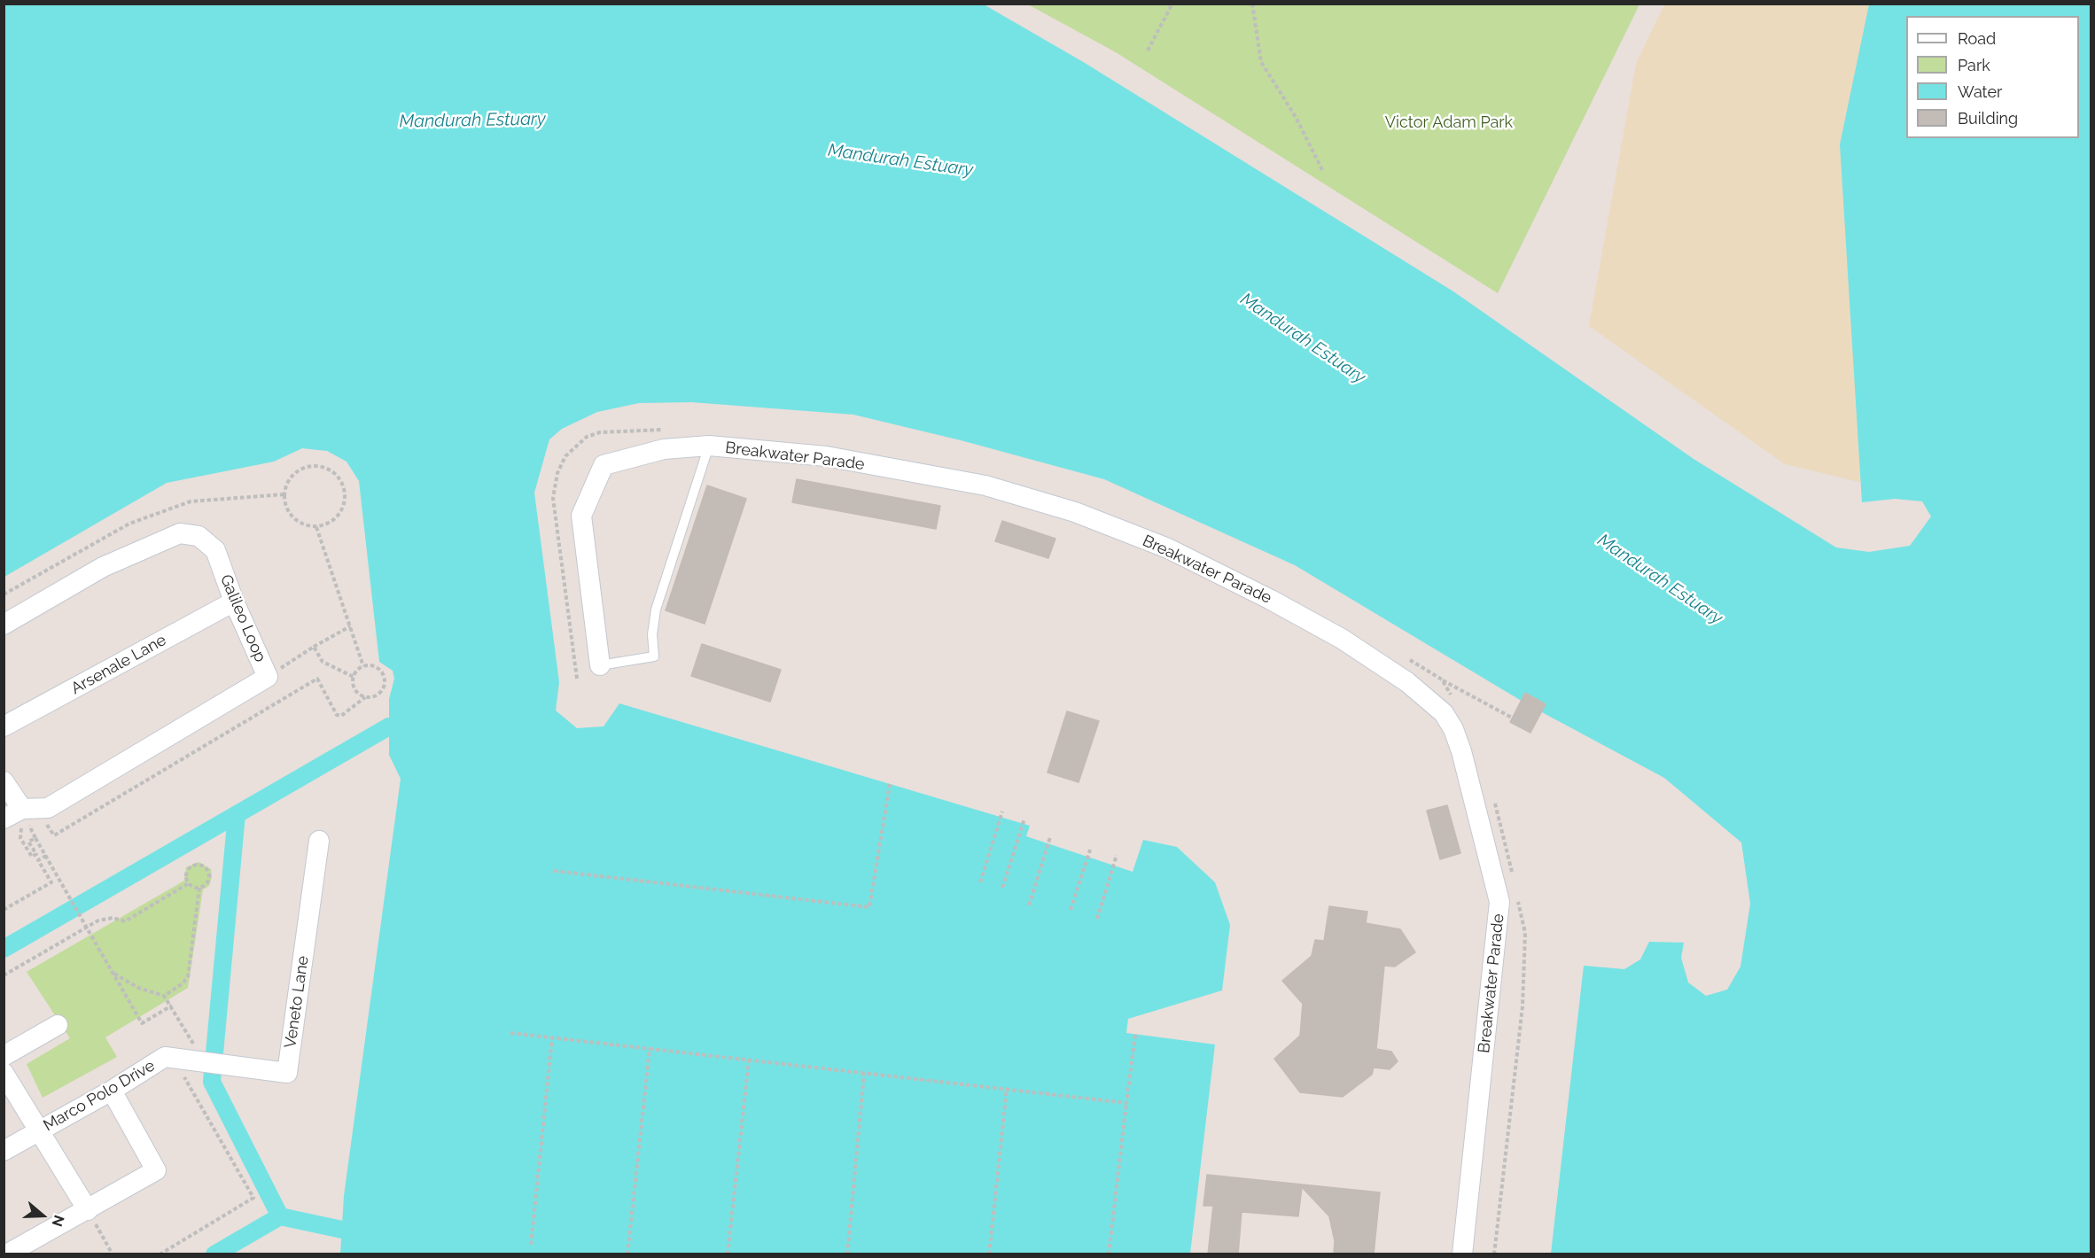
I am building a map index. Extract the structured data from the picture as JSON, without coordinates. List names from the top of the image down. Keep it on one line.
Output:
{"streets":{"street":["Breakwater Parade","Galileo Loop","Arsenale Lane","Veneto Lane","Marco Polo Drive"]},"crossings":[["Galileo Loop","Arsenale Lane"],["Veneto Lane","Marco Polo Drive"]],"water":["Mandurah Estuary"],"parks":["Victor Adam Park"],"legend":["Road","Park","Water","Building"],"north":"right"}
